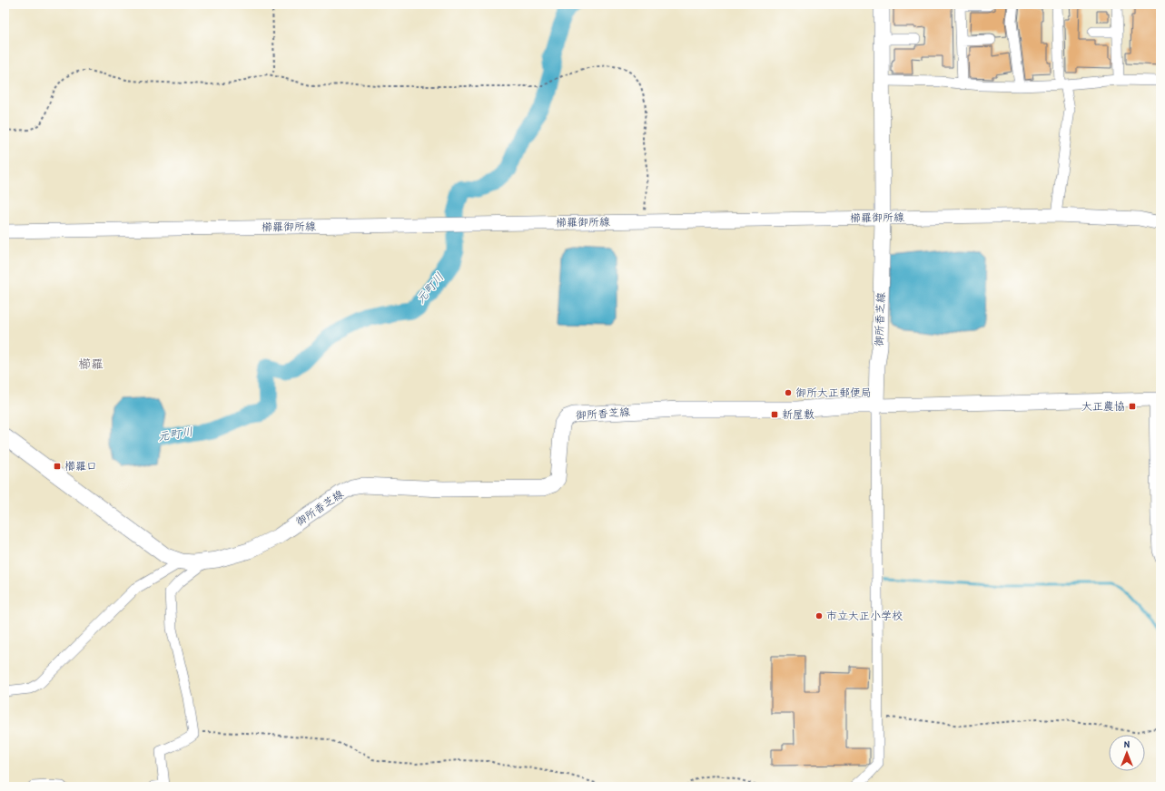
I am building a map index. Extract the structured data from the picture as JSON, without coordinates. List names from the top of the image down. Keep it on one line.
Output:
{"streets":{"main road":["櫛羅御所線","御所香芝線"]},"crossings":[["櫛羅御所線","御所香芝線"]],"districts":["櫛羅"],"water":["元町川"],"places":{"other":["御所大正郵便局","市立大正小学校"],"transit":["大正農協","新屋敷","櫛羅口"]},"north":"top"}
